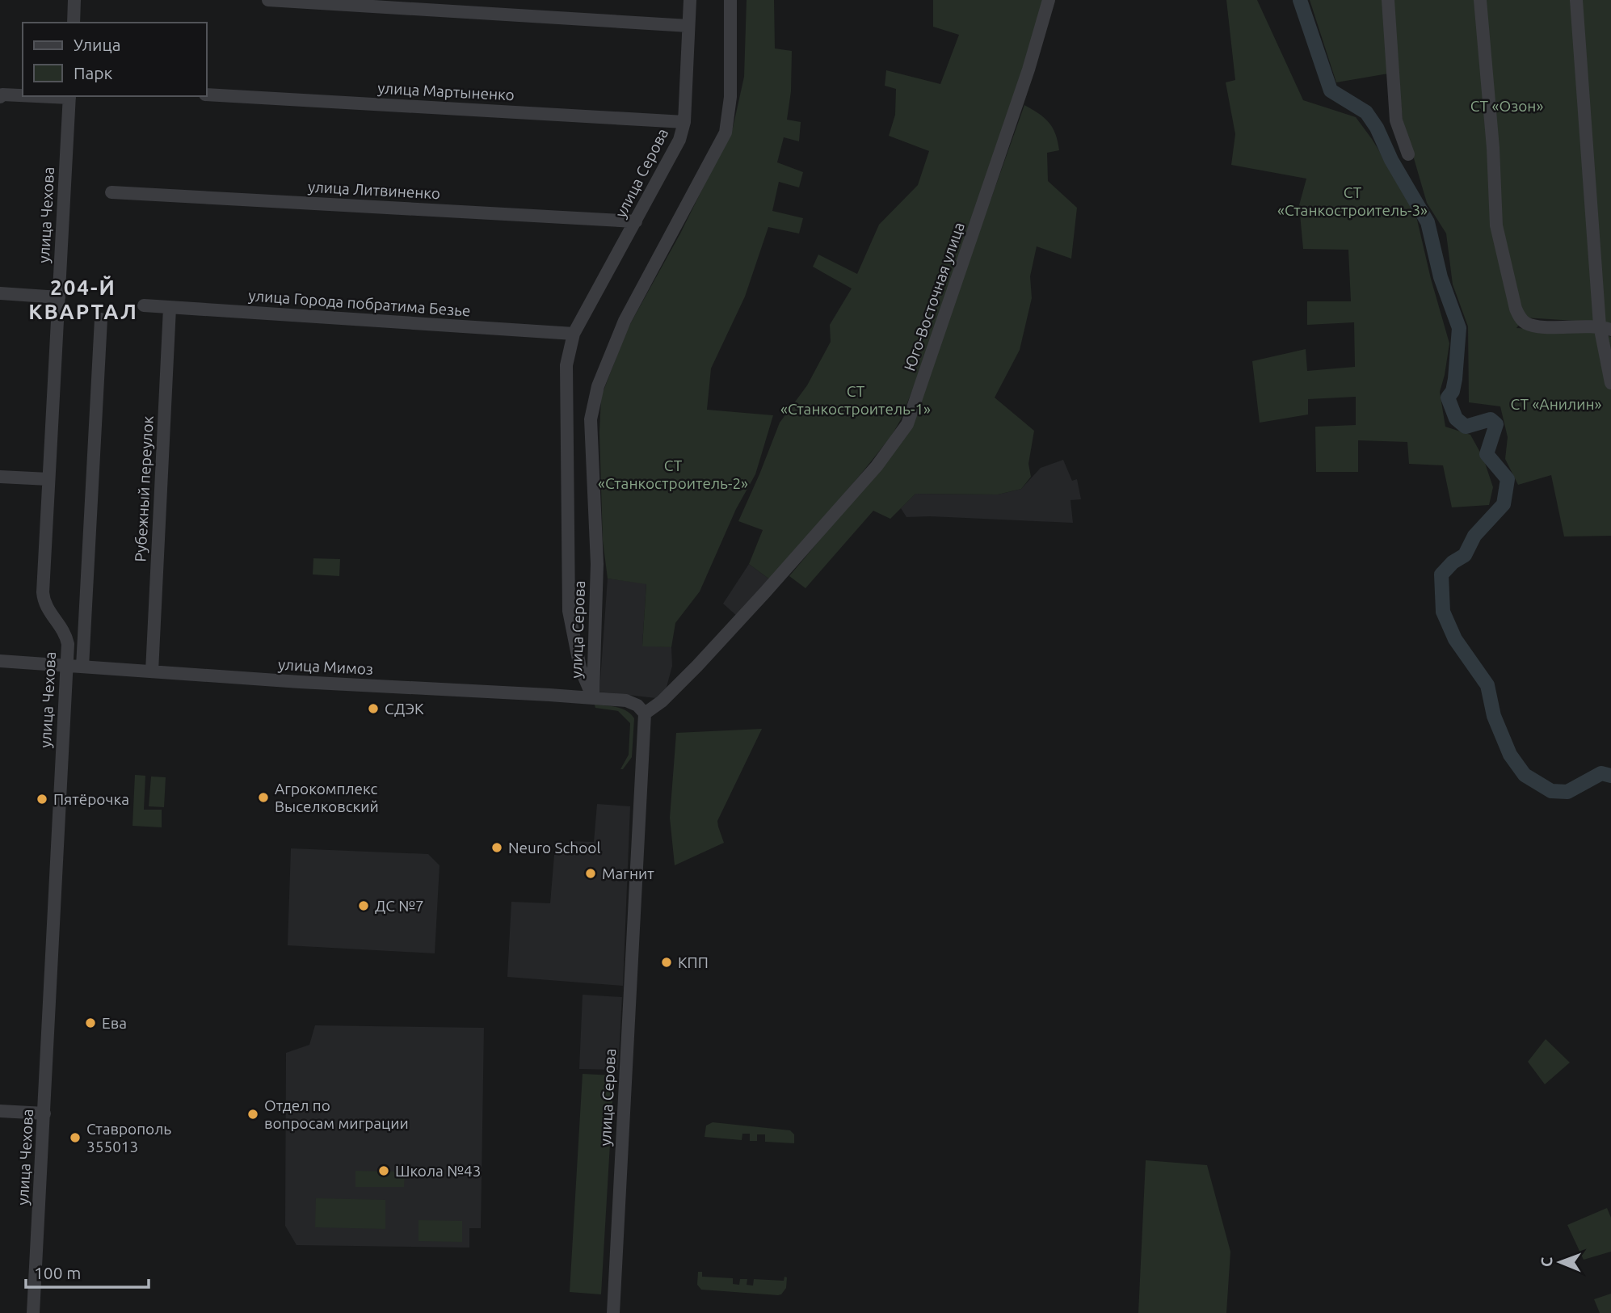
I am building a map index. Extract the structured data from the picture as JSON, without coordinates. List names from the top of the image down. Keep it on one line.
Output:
{"streets":{"street":["улица Мартыненко","улица Серова","улица Литвиненко","улица Чехова","Юго-Восточная улица","улица Города побратима Безье","Рубежный переулок","улица Мимоз"]},"crossings":[["улица Мартыненко","улица Серова"],["улица Серова","улица Литвиненко"],["улица Серова","Юго-Восточная улица"],["улица Серова","улица Города побратима Безье"],["улица Серова","улица Мимоз"],["улица Чехова","улица Мимоз"],["Юго-Восточная улица","улица Мимоз"],["улица Города побратима Безье","Рубежный переулок"],["Рубежный переулок","улица Мимоз"]],"districts":["204-Й КВАРТАЛ"],"parks":["СТ «Озон»","СТ «Станкостроитель-3»","СТ «Станкостроитель-1»","СТ «Анилин»","СТ «Станкостроитель-2»"],"places":["СДЭК","Агрокомплекс Выселковский","Пятёрочка","Neuro School","Магнит","ДС №7","КПП","Ева","Отдел по вопросам миграции","Ставрополь 355013","Школа №43"],"legend":["Улица","Парк"],"scale_bar":"100 m","north":"left"}
